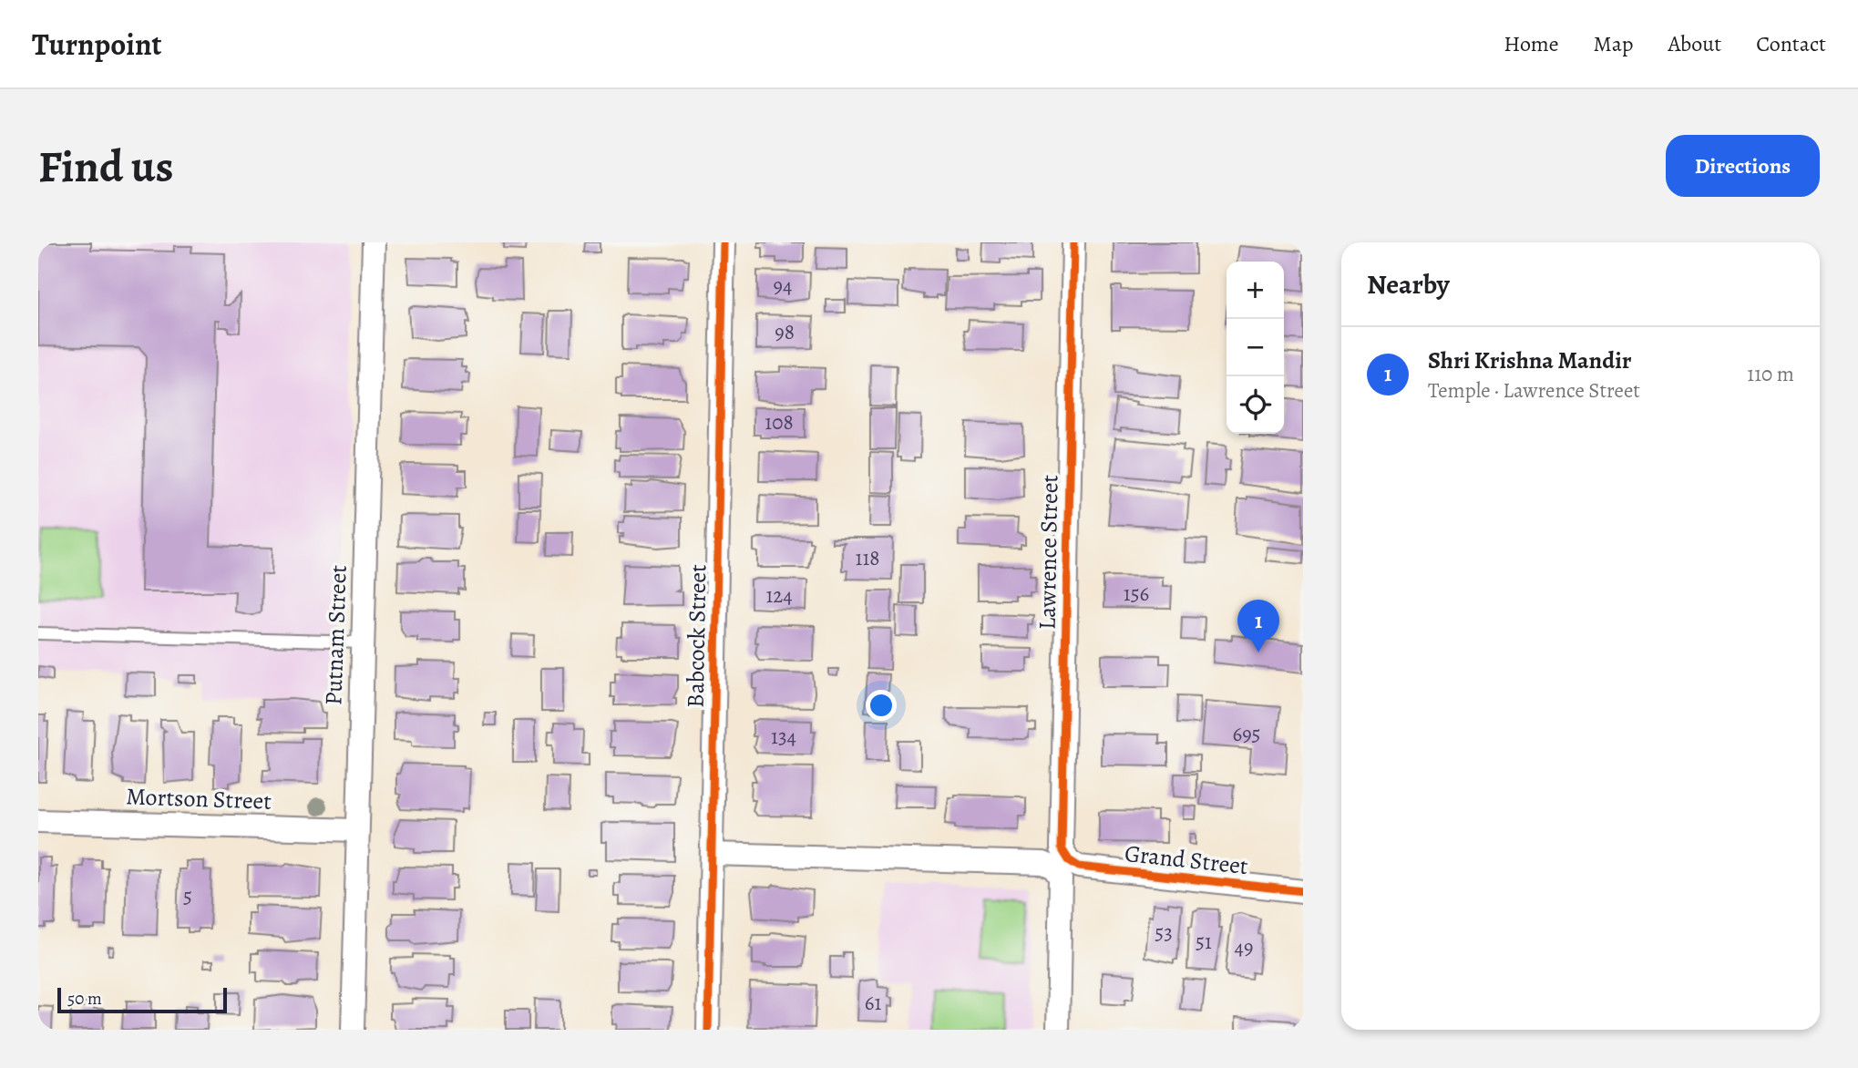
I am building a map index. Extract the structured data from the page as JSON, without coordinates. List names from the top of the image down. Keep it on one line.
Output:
{"streets":{"street":["Lawrence Street","Putnam Street","Babcock Street","Mortson Street","Grand Street"]},"crossings":[["Lawrence Street","Grand Street"],["Putnam Street","Mortson Street"],["Babcock Street","Grand Street"]],"house_numbers":["94","98","108","118","156","124","695","134","5","53","51","49","61"],"scale_bar":"50 m","page":{"header":"Turnpoint","nav":["Home","Map","About","Contact"],"buttons":"Directions","title":"Find us","heading":"Nearby","map_buttons":["+","−"],"list":[{"mark":"1","name":"Shri Krishna Mandir","note":"Temple · Lawrence Street","value":"110 m"}],"pins":"1","scale":"50 m"}}
